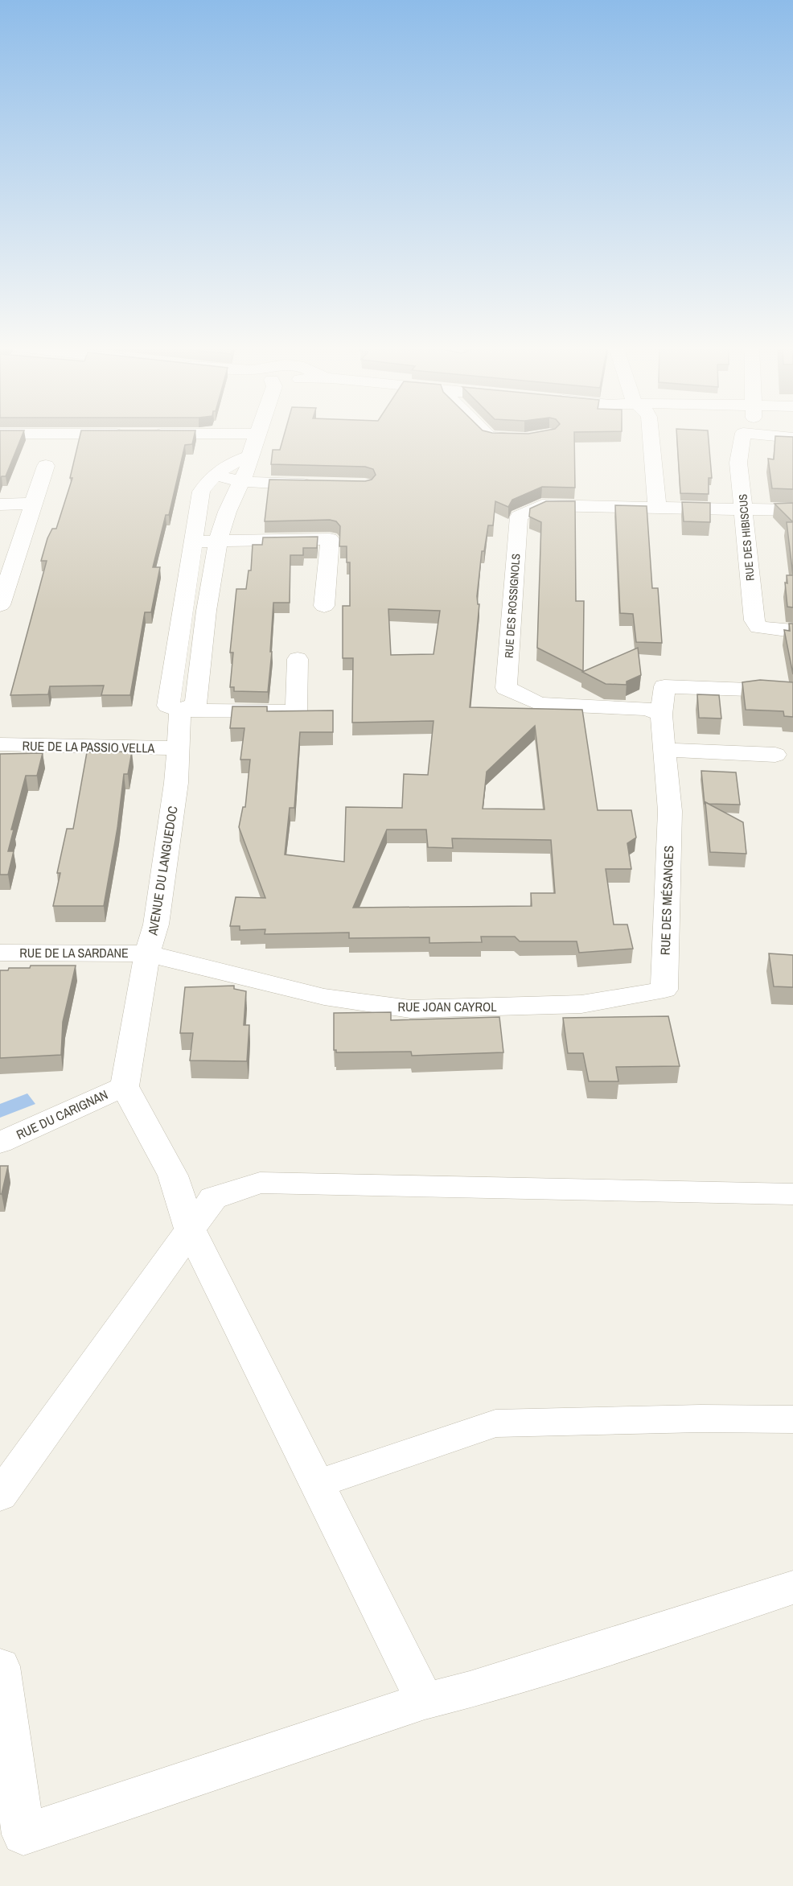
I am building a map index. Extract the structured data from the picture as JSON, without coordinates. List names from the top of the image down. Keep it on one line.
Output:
{"streets":{"street":["RUE DES HIBISCUS","RUE DES ROSSIGNOLS","RUE DE LA PASSIO VELLA","AVENUE DU LANGUEDOC","RUE DES MÉSANGES","RUE DE LA SARDANE","RUE JOAN CAYROL","RUE DU CARIGNAN"]},"crossings":[["RUE DE LA PASSIO VELLA","AVENUE DU LANGUEDOC"],["AVENUE DU LANGUEDOC","RUE DE LA SARDANE"],["AVENUE DU LANGUEDOC","RUE JOAN CAYROL"],["AVENUE DU LANGUEDOC","RUE DU CARIGNAN"],["RUE DES MÉSANGES","RUE JOAN CAYROL"],["RUE DE LA SARDANE","RUE JOAN CAYROL"]]}
